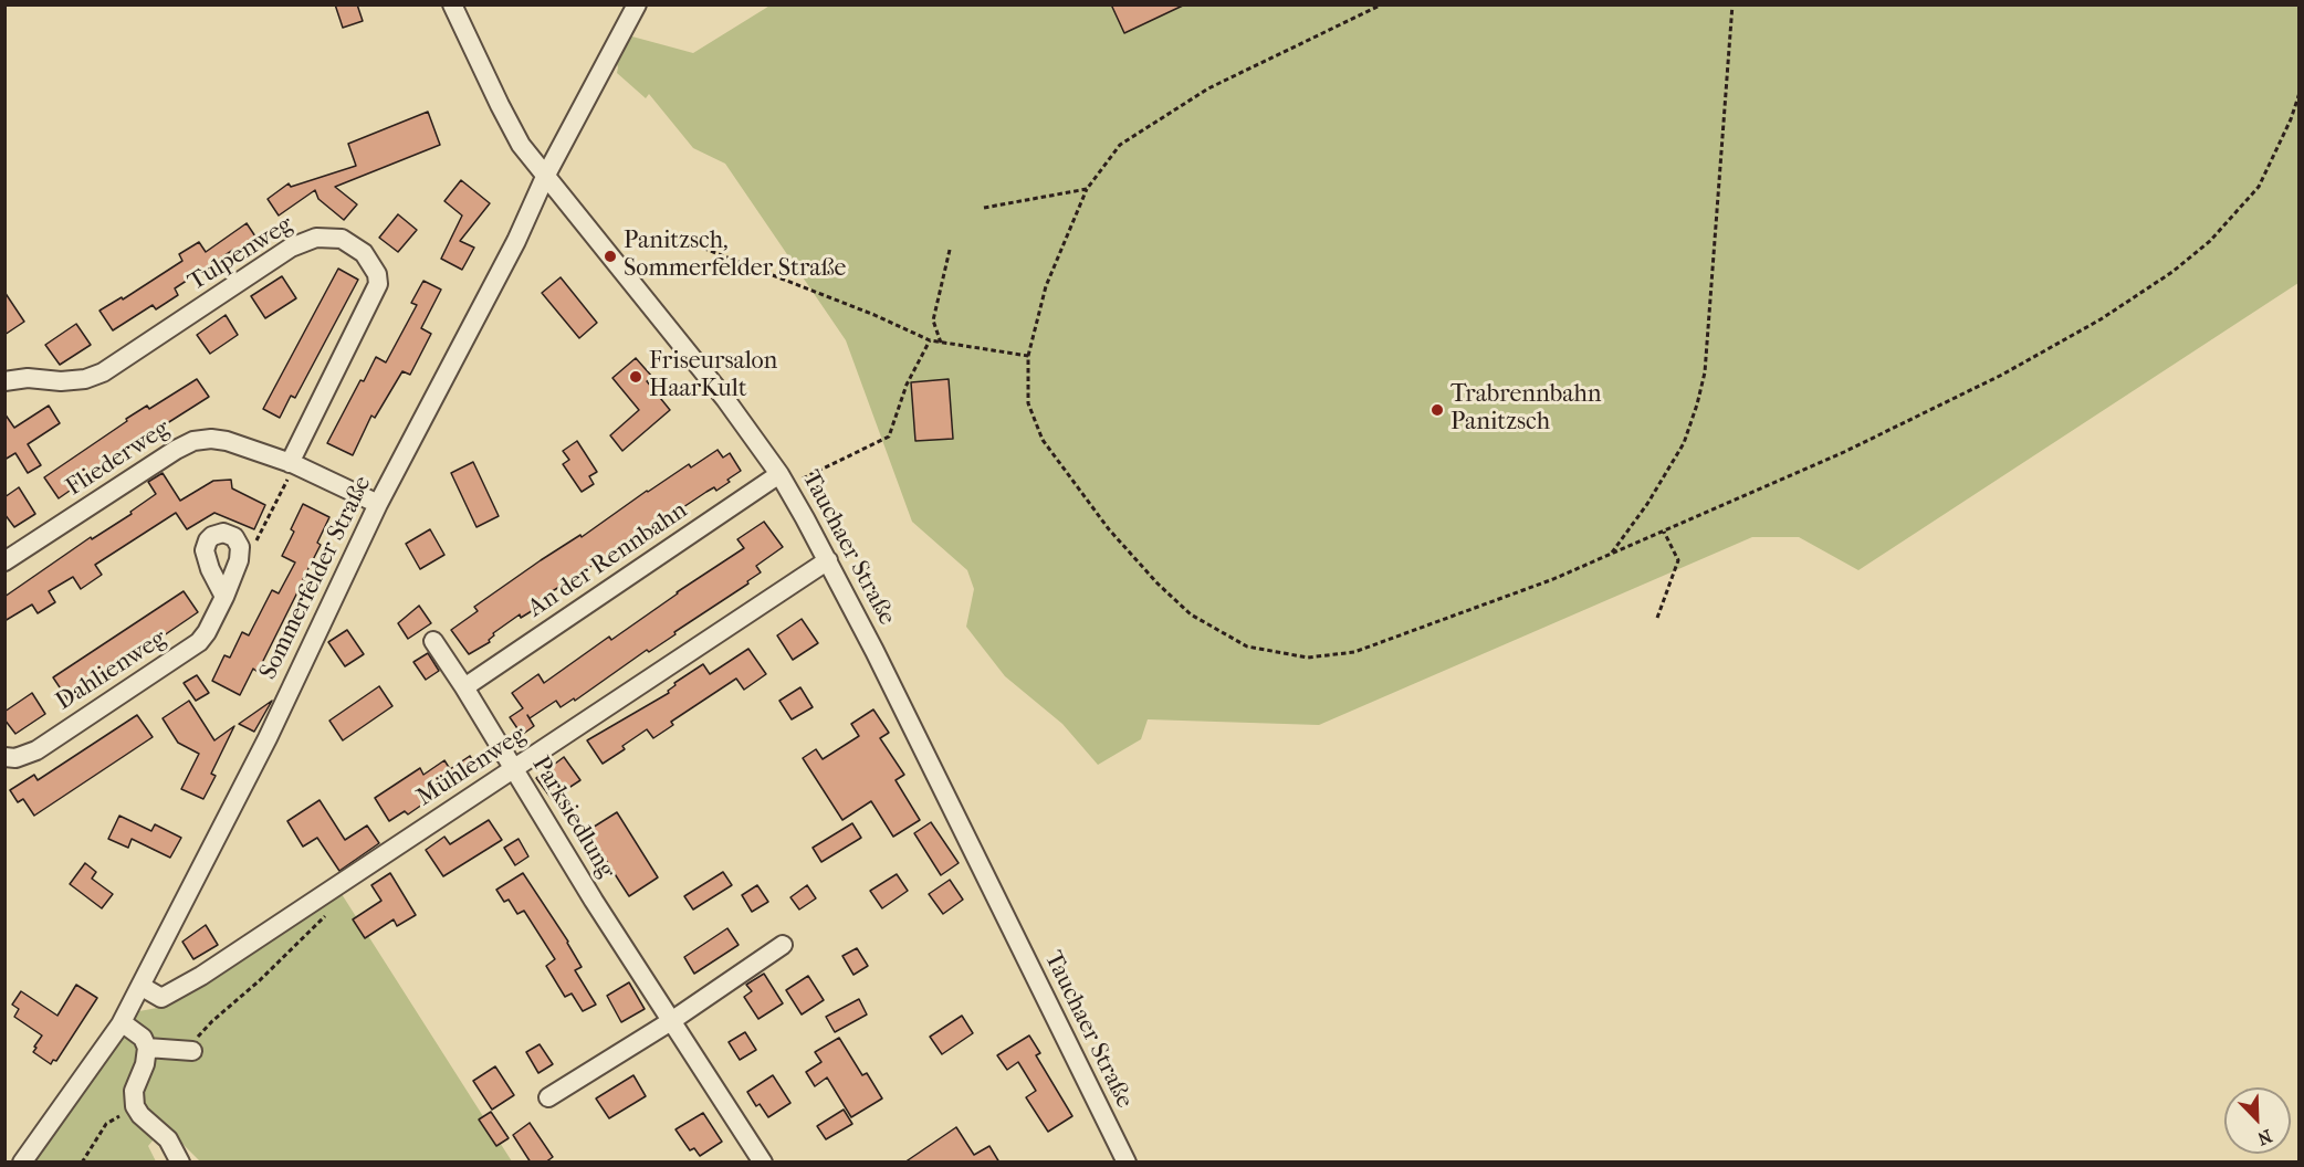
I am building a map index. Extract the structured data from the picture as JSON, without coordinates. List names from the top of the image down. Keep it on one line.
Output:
{"streets":{"street":["Tulpenweg","Fliederweg","Tauchaer Straße","An der Rennbahn","Sommerfelder Straße","Dahlienweg","Mühlenweg","Parksiedlung"]},"crossings":[["Tulpenweg","Fliederweg"],["Fliederweg","Sommerfelder Straße"],["Tauchaer Straße","An der Rennbahn"],["Tauchaer Straße","Sommerfelder Straße"],["Tauchaer Straße","Mühlenweg"],["An der Rennbahn","Parksiedlung"],["Sommerfelder Straße","Mühlenweg"],["Mühlenweg","Parksiedlung"]],"places":["Panitzsch, Sommerfelder Straße","Friseursalon HaarKult","Trabrennbahn Panitzsch"],"north":"bottom right"}
